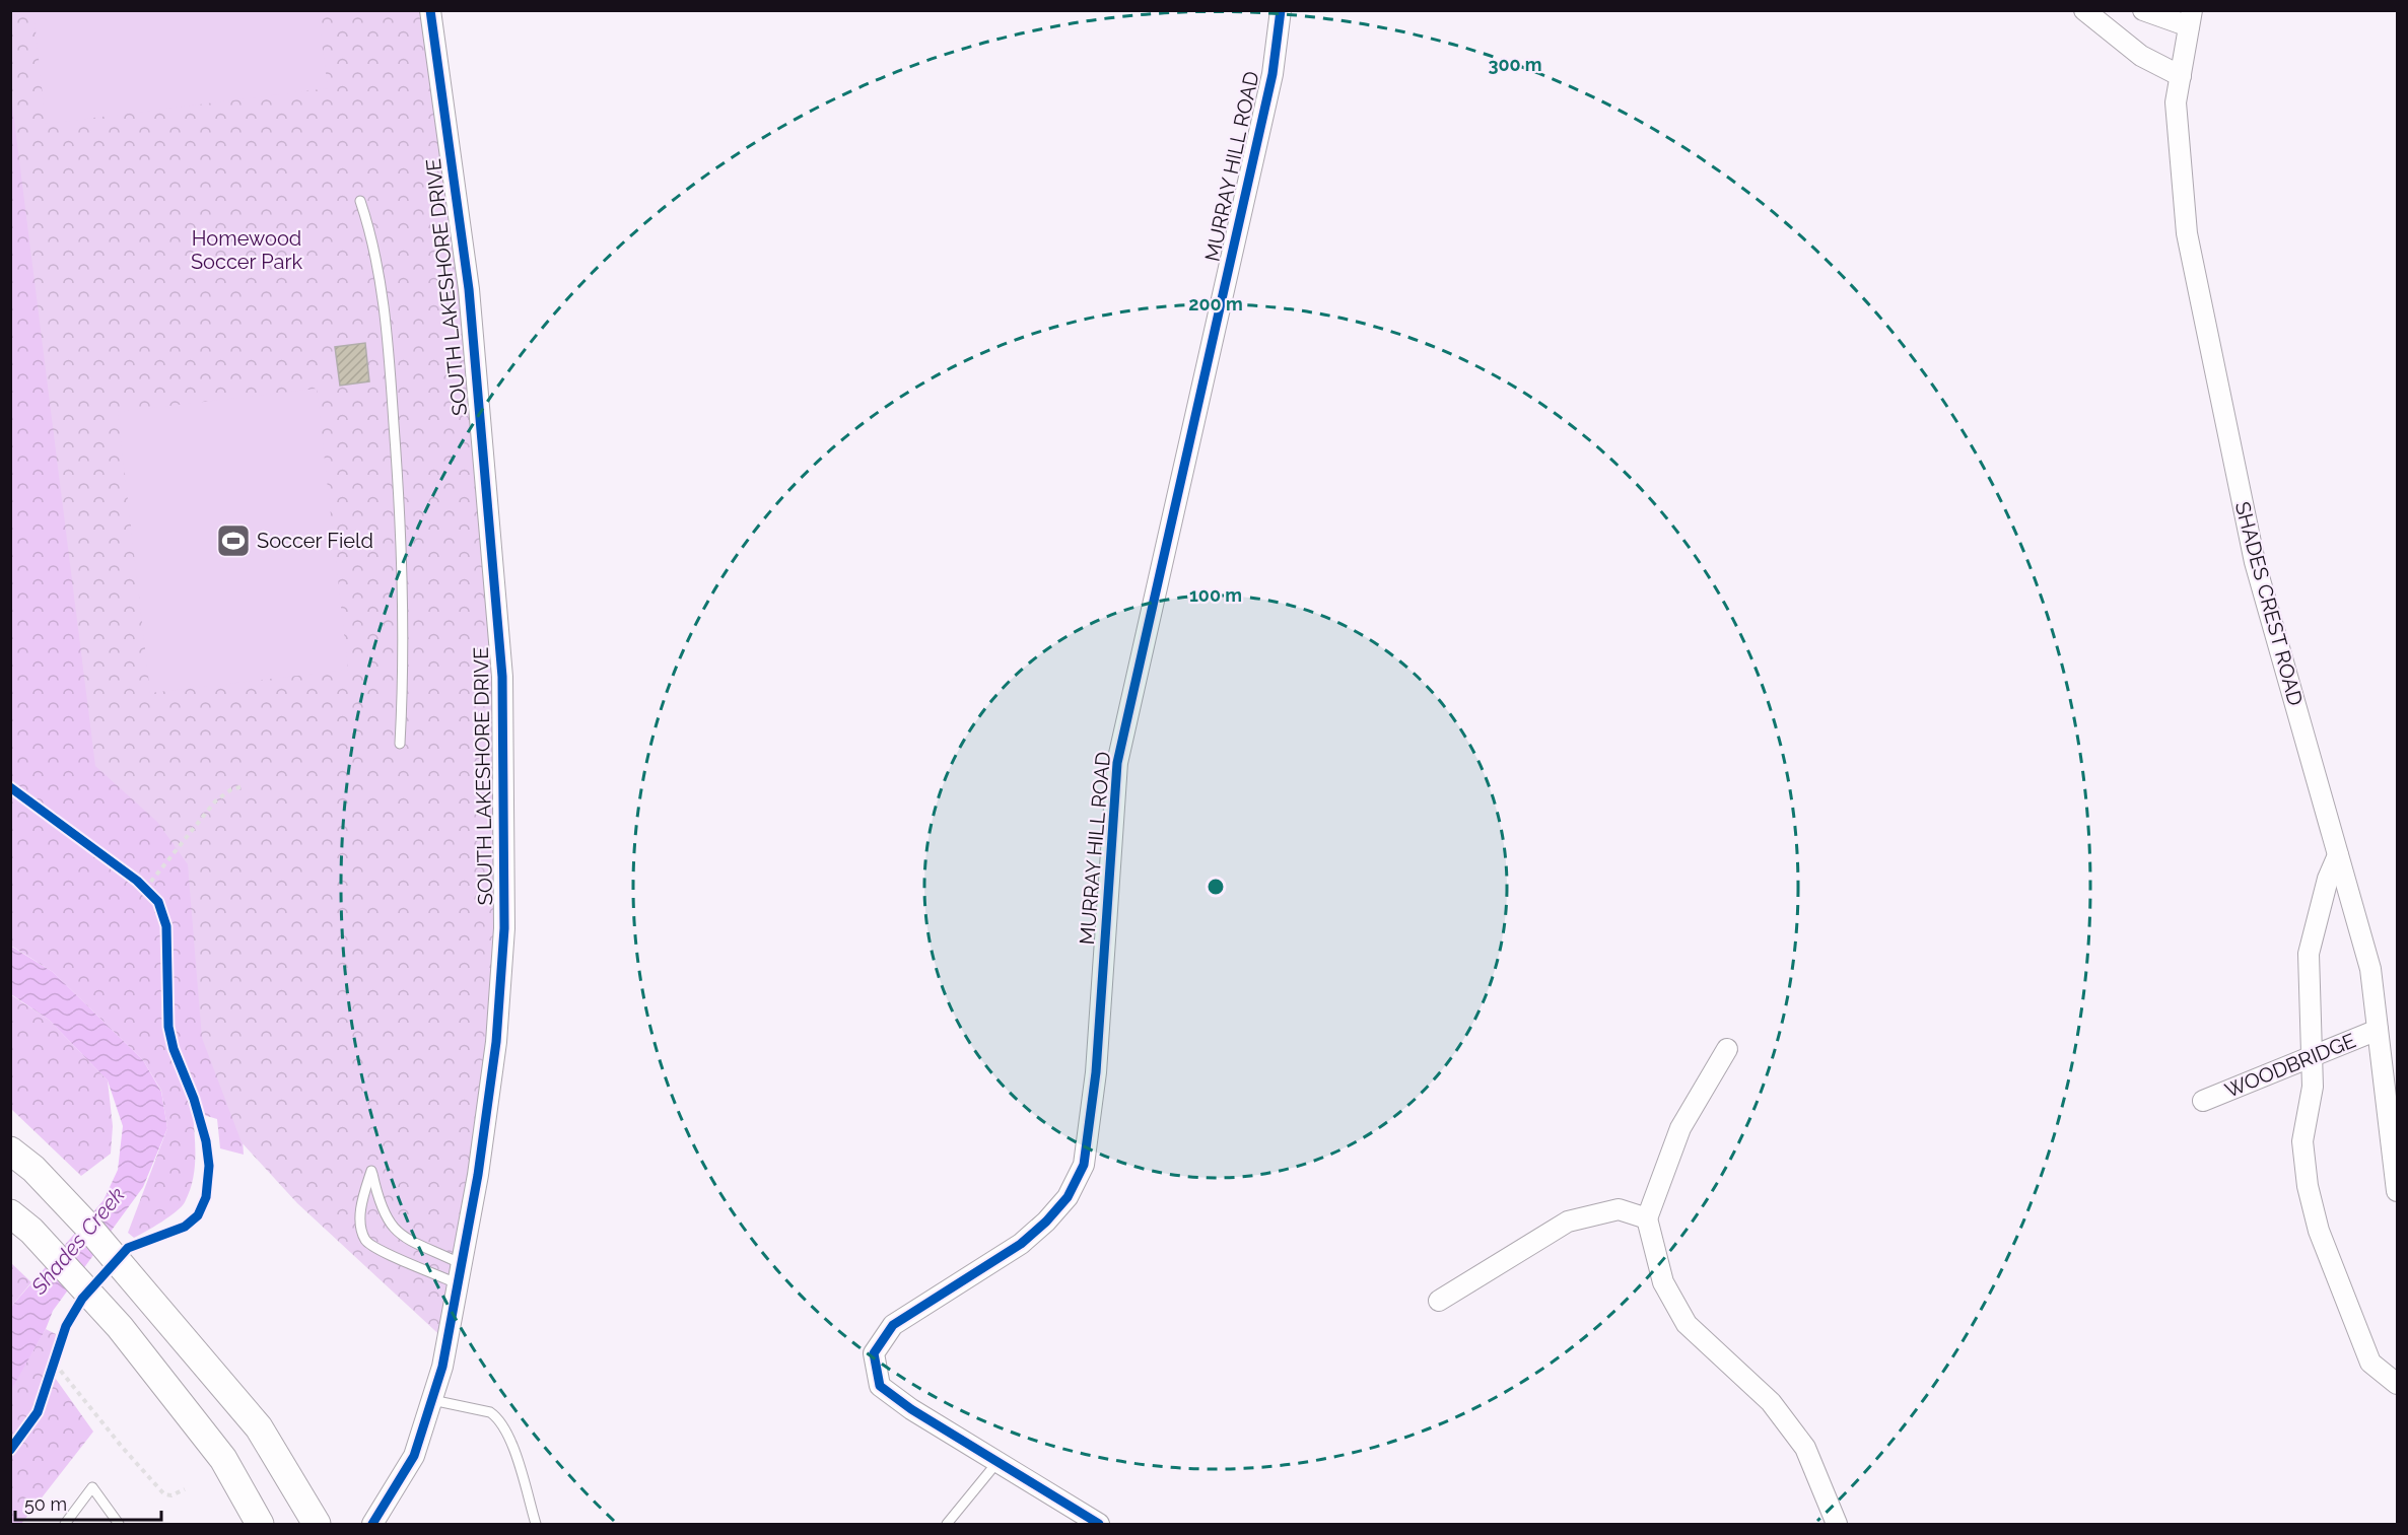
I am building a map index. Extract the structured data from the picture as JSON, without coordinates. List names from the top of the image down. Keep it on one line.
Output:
{"streets":{"street":["MURRAY HILL ROAD","SOUTH LAKESHORE DRIVE","SHADES CREST ROAD","WOODBRIDGE"]},"crossings":[["SHADES CREST ROAD","WOODBRIDGE"]],"water":["Shades Creek"],"parks":["Homewood Soccer Park"],"places":{"sports":["Soccer Field"]},"scale_bar":"50 m","rings":["300 m","200 m","100 m"]}
